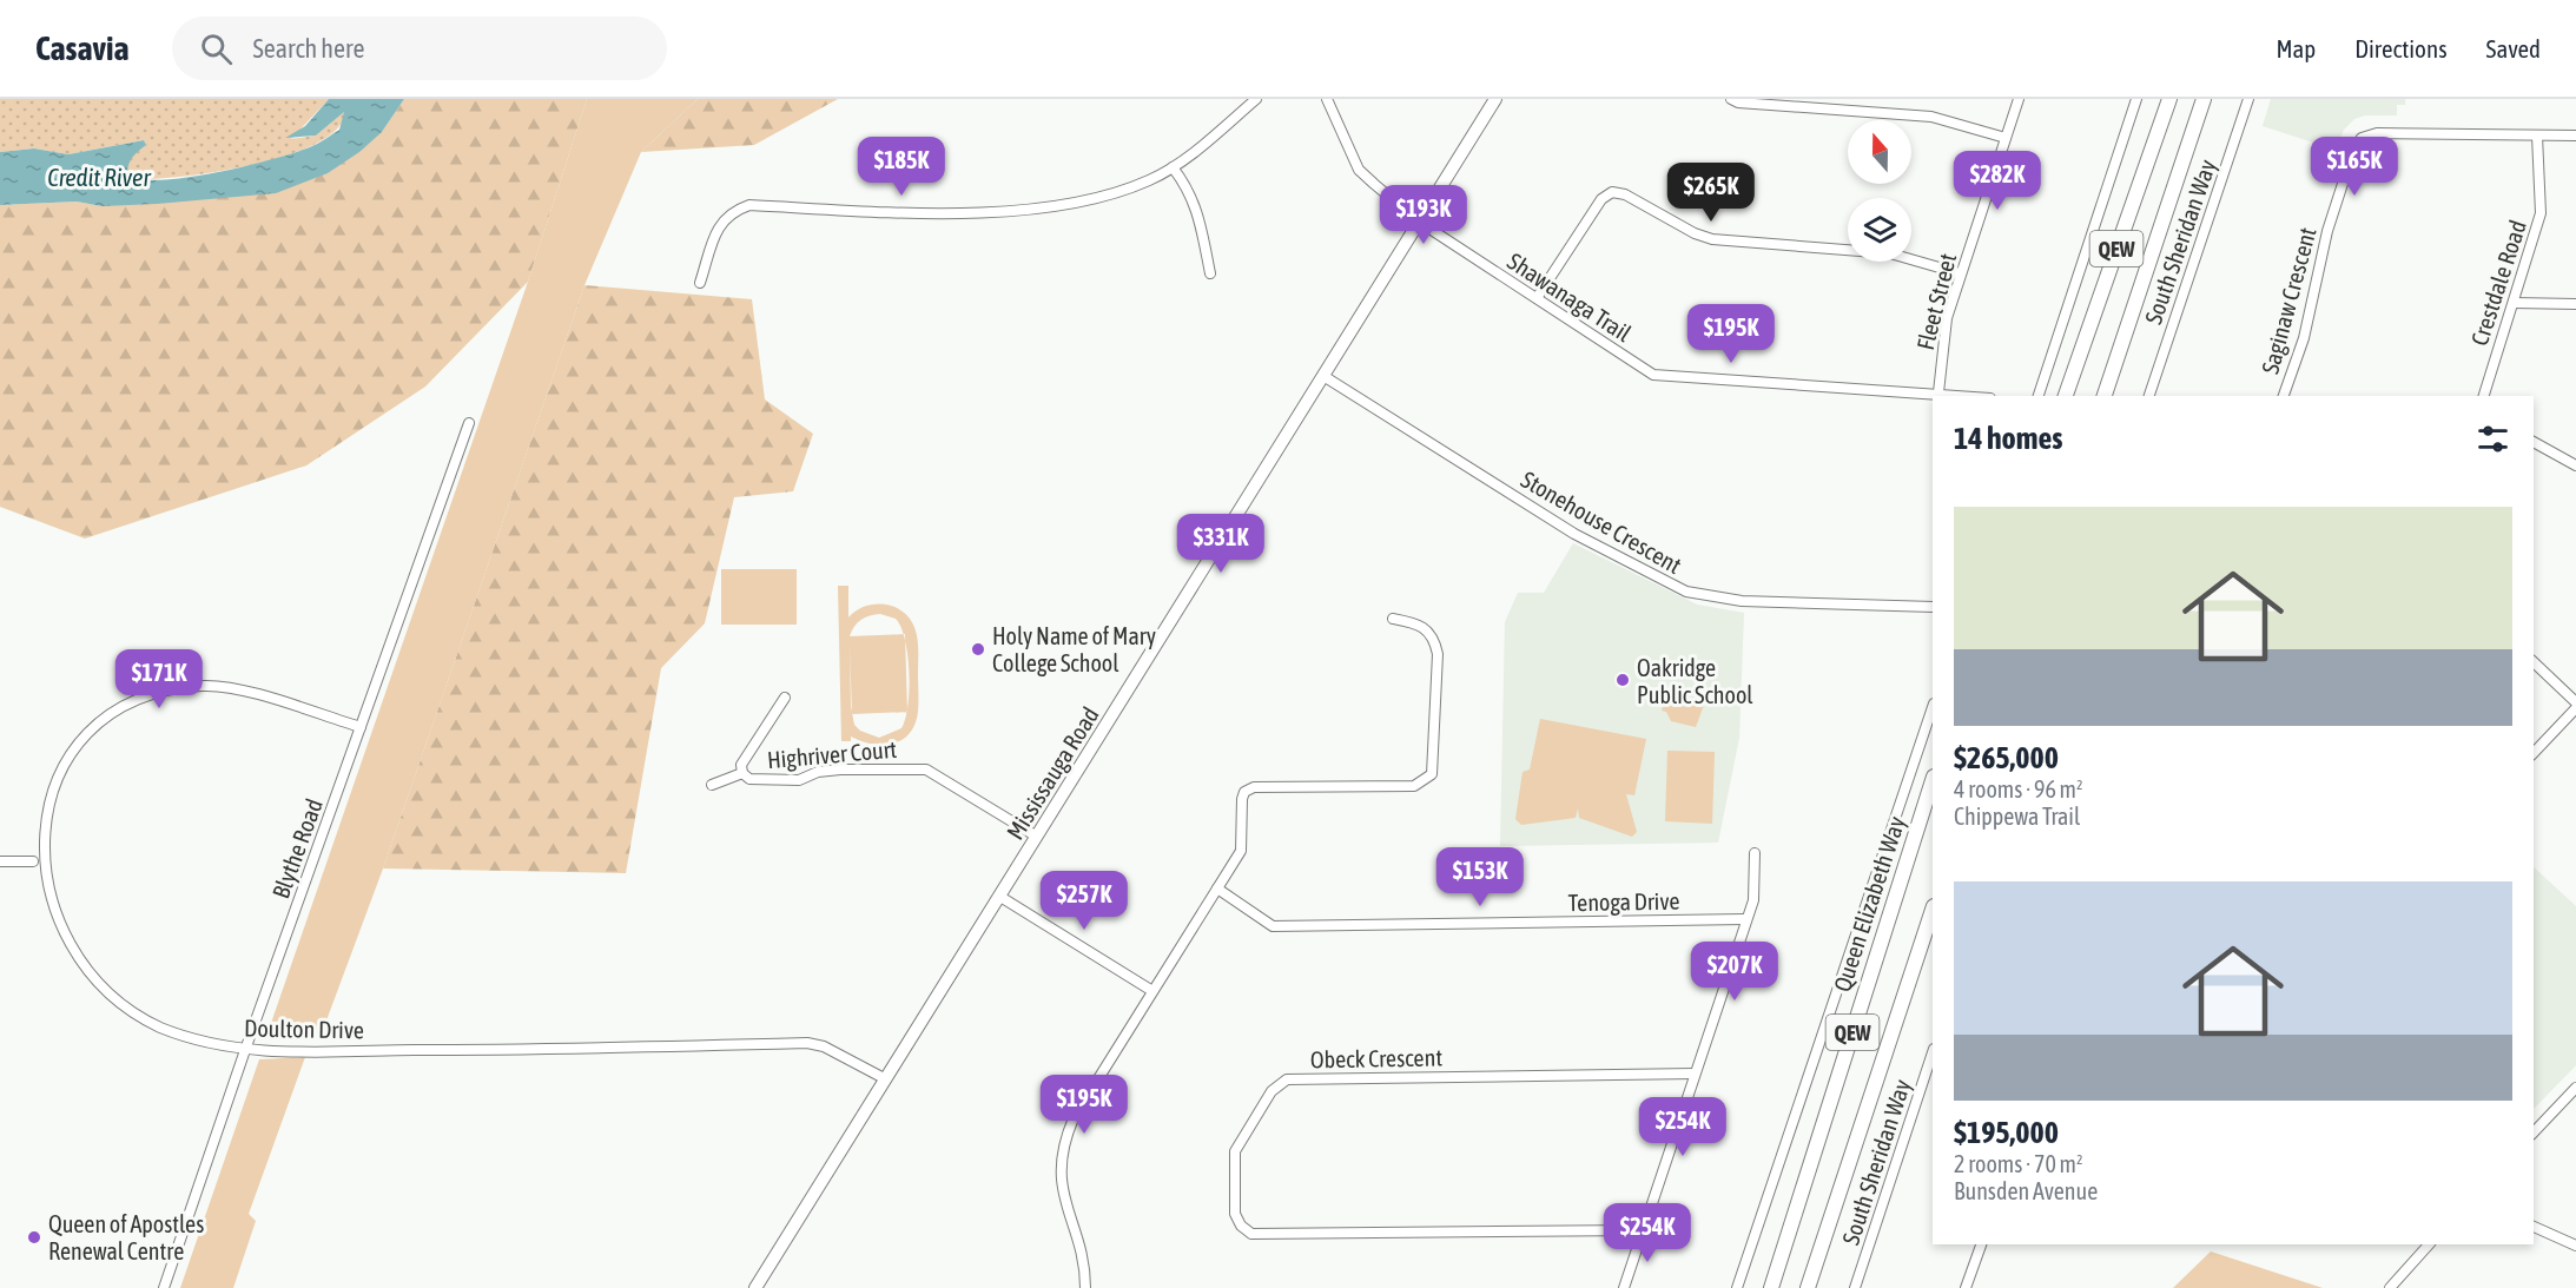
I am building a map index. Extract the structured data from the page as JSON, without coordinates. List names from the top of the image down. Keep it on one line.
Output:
{"streets":{"highway":["QEW","Queen Elizabeth Way"],"main road":["Mississauga Road"],"street":["South Sheridan Way","Crestdale Road","Shawanaga Trail","Saginaw Crescent","Fleet Street","Stonehouse Crescent","Highriver Court","Blythe Road","Tenoga Drive","Doulton Drive","Obeck Crescent"]},"crossings":[["Crestdale Road","Saginaw Crescent"],["Shawanaga Trail","Fleet Street"],["Shawanaga Trail","Mississauga Road"],["Stonehouse Crescent","Mississauga Road"],["Highriver Court","Mississauga Road"],["Mississauga Road","Doulton Drive"],["Blythe Road","Doulton Drive"]],"water":["Credit River"],"places":["Holy Name of Mary College School","Oakridge Public School","Queen of Apostles Renewal Centre"],"north":"top","page":{"header":"Casavia","search":"Search here","nav":["Map","Directions","Saved"],"price":["$185K","$165K","$282K","$265K","$193K","$195K","$331K","$171K","$153K","$257K","$207K","$195K","$254K","$254K"],"heading":"14 homes","list":[{"name":"$265,000","note":"4 rooms · 96 m² · Chippewa Trail"},{"name":"$195,000","note":"2 rooms · 70 m² · Bunsden Avenue"}]}}
